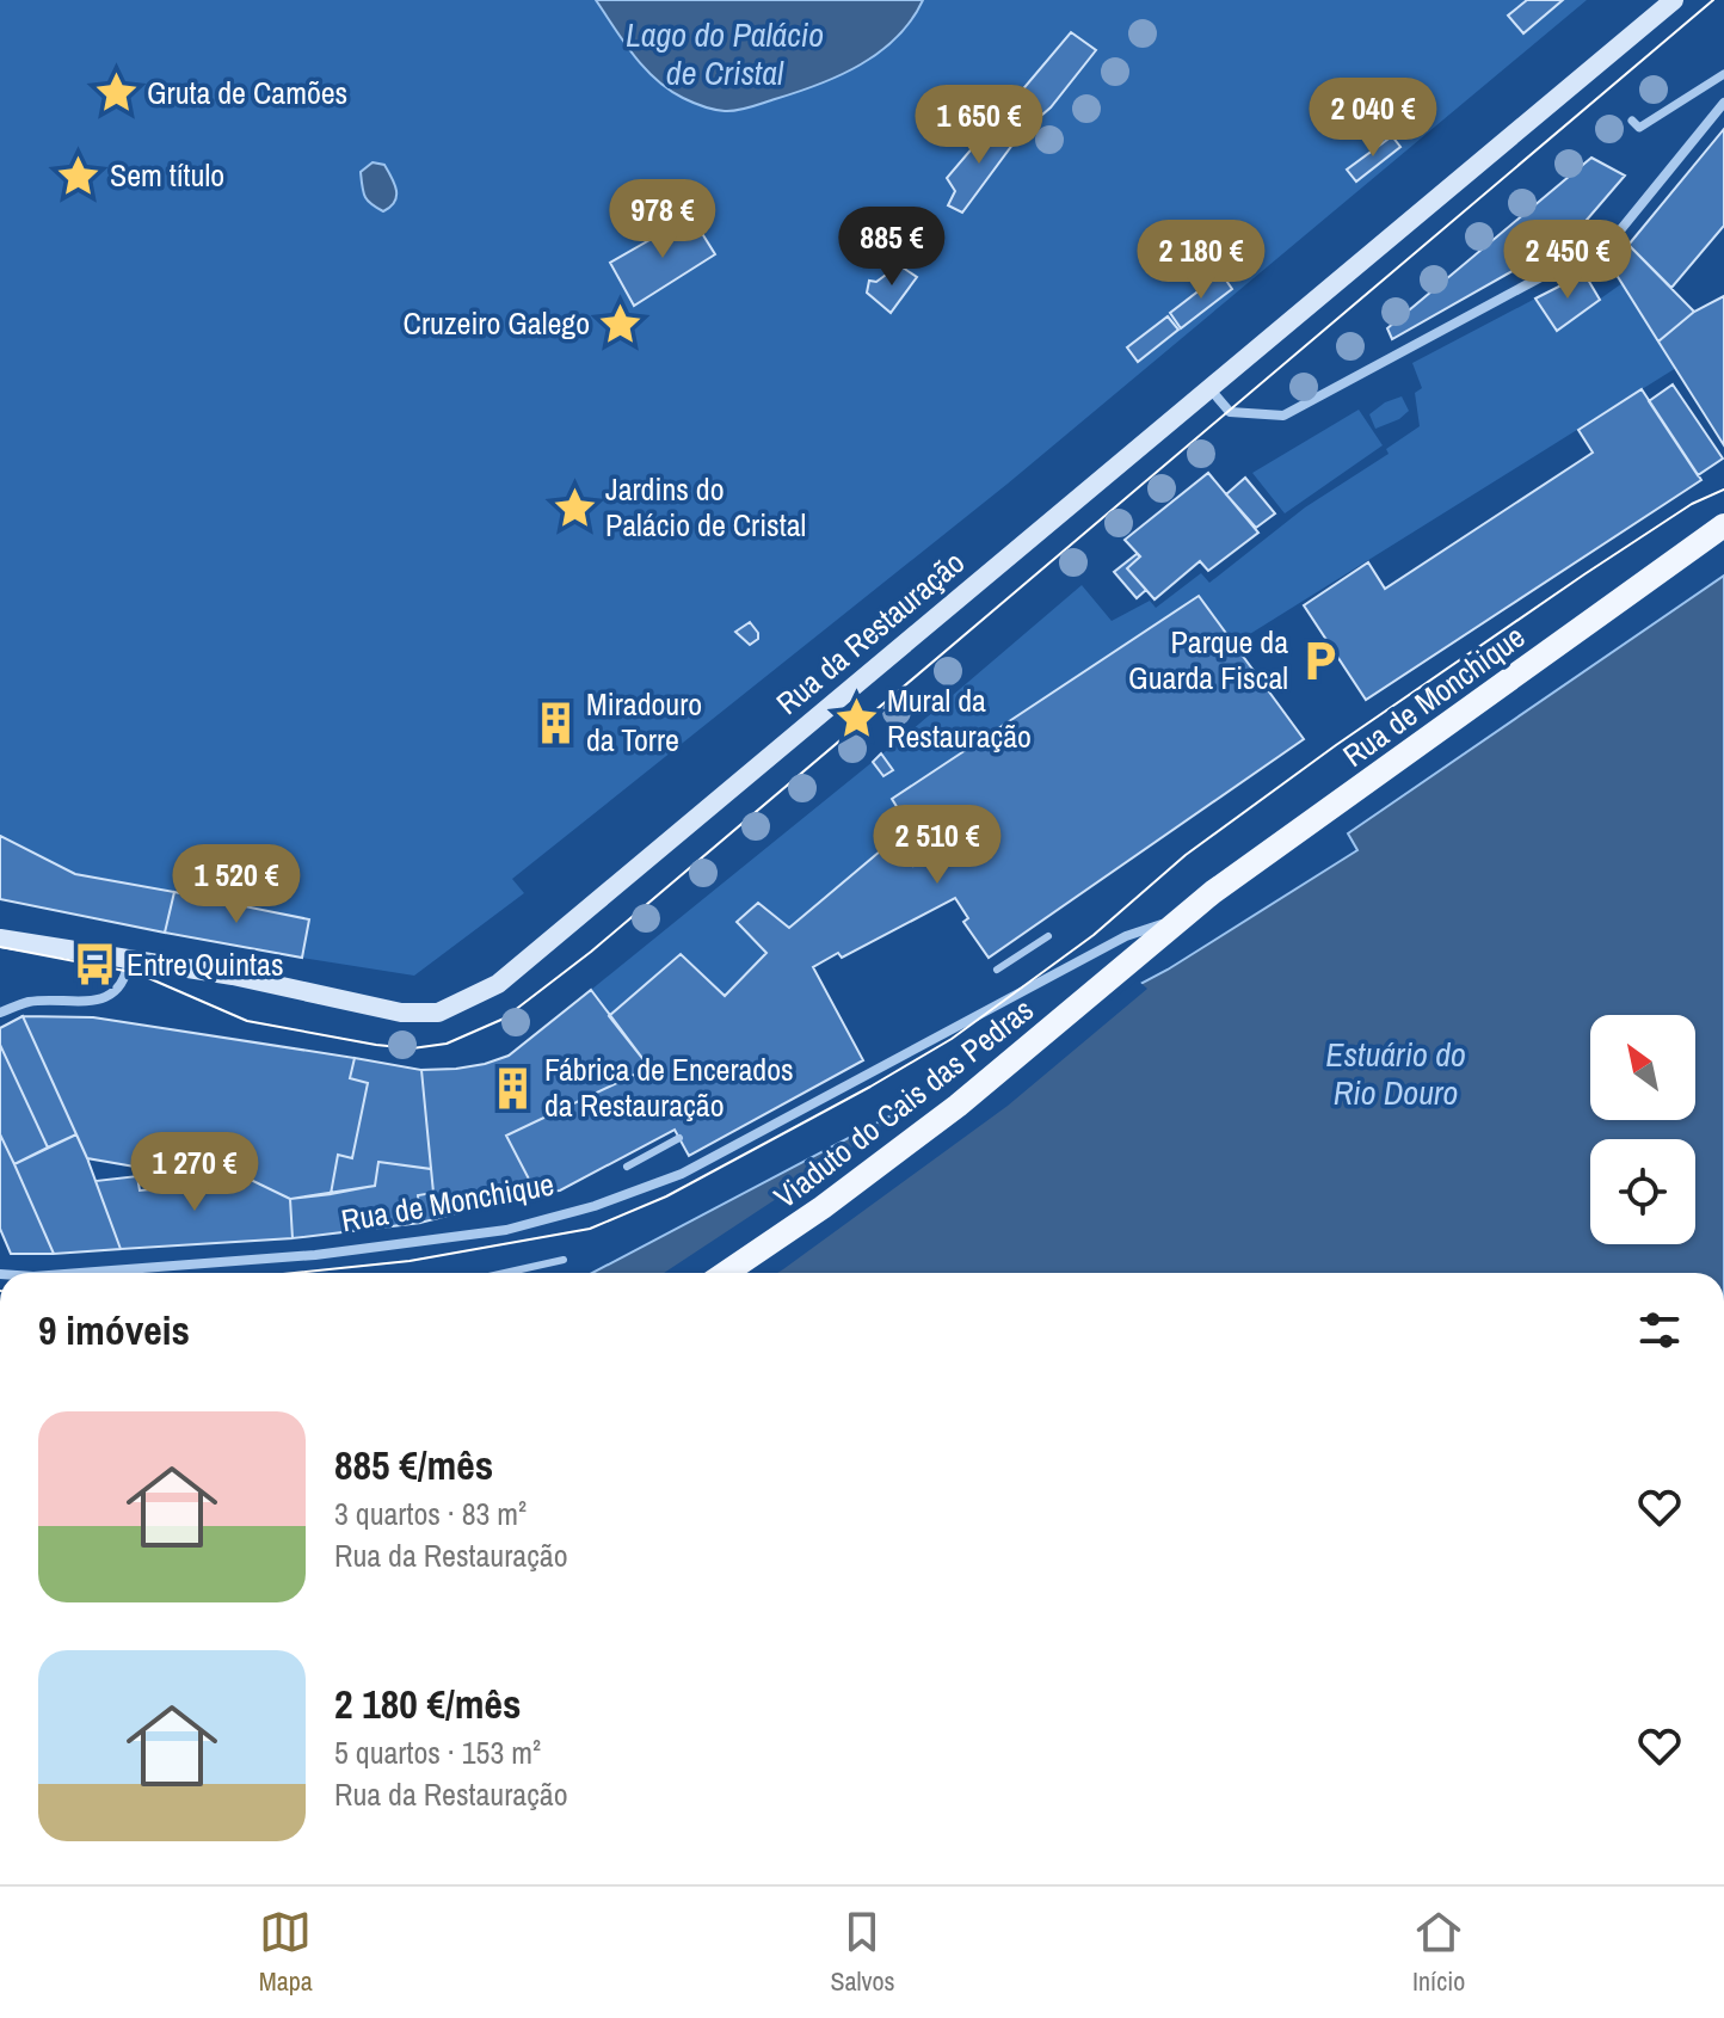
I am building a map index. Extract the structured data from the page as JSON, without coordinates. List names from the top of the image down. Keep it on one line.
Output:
{"streets":{"main road":["Rua da Restauração","Rua de Monchique","Viaduto do Cais das Pedras"]},"crossings":[["Rua de Monchique","Viaduto do Cais das Pedras"]],"water":["Lago do Palácio de Cristal","Estuário do Rio Douro"],"places":{"place":["Gruta de Camões","Sem título","Cruzeiro Galego","Jardins do Palácio de Cristal","Mural da Restauração"],"parking":["Parque da Guarda Fiscal"],"building":["Miradouro da Torre","Fábrica de Encerados da Restauração"],"bus stop":["Entre Quintas"]},"north":"top left","page":{"price":["2 040 €","1 650 €","978 €","885 €","2 180 €","2 450 €","2 510 €","1 520 €","1 270 €"],"heading":"9 imóveis","list":[{"name":"885 €/mês","note":"3 quartos · 83 m² · Rua da Restauração"},{"name":"2 180 €/mês","note":"5 quartos · 153 m² · Rua da Restauração"}],"tabs":["Mapa","Salvos","Início"]}}
